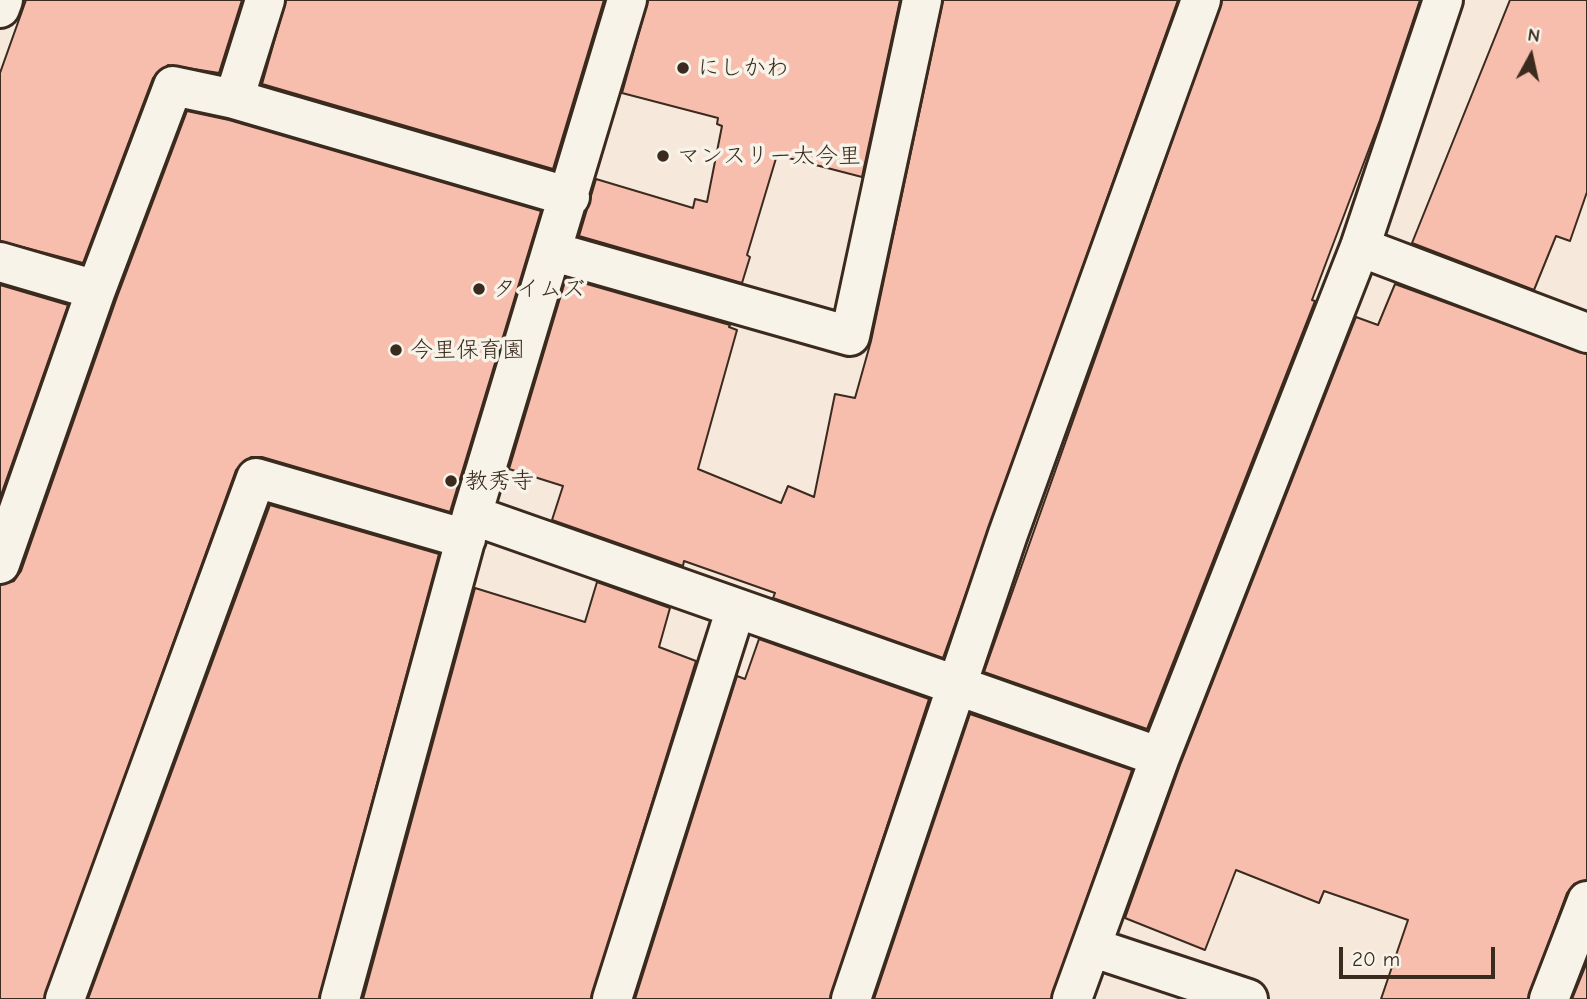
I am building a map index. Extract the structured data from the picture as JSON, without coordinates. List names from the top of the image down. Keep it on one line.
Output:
{"places":["にしかわ","マンスリー大今里","タイムズ","今里保育園","教秀寺"],"scale_bar":"20 m","north":"top"}
